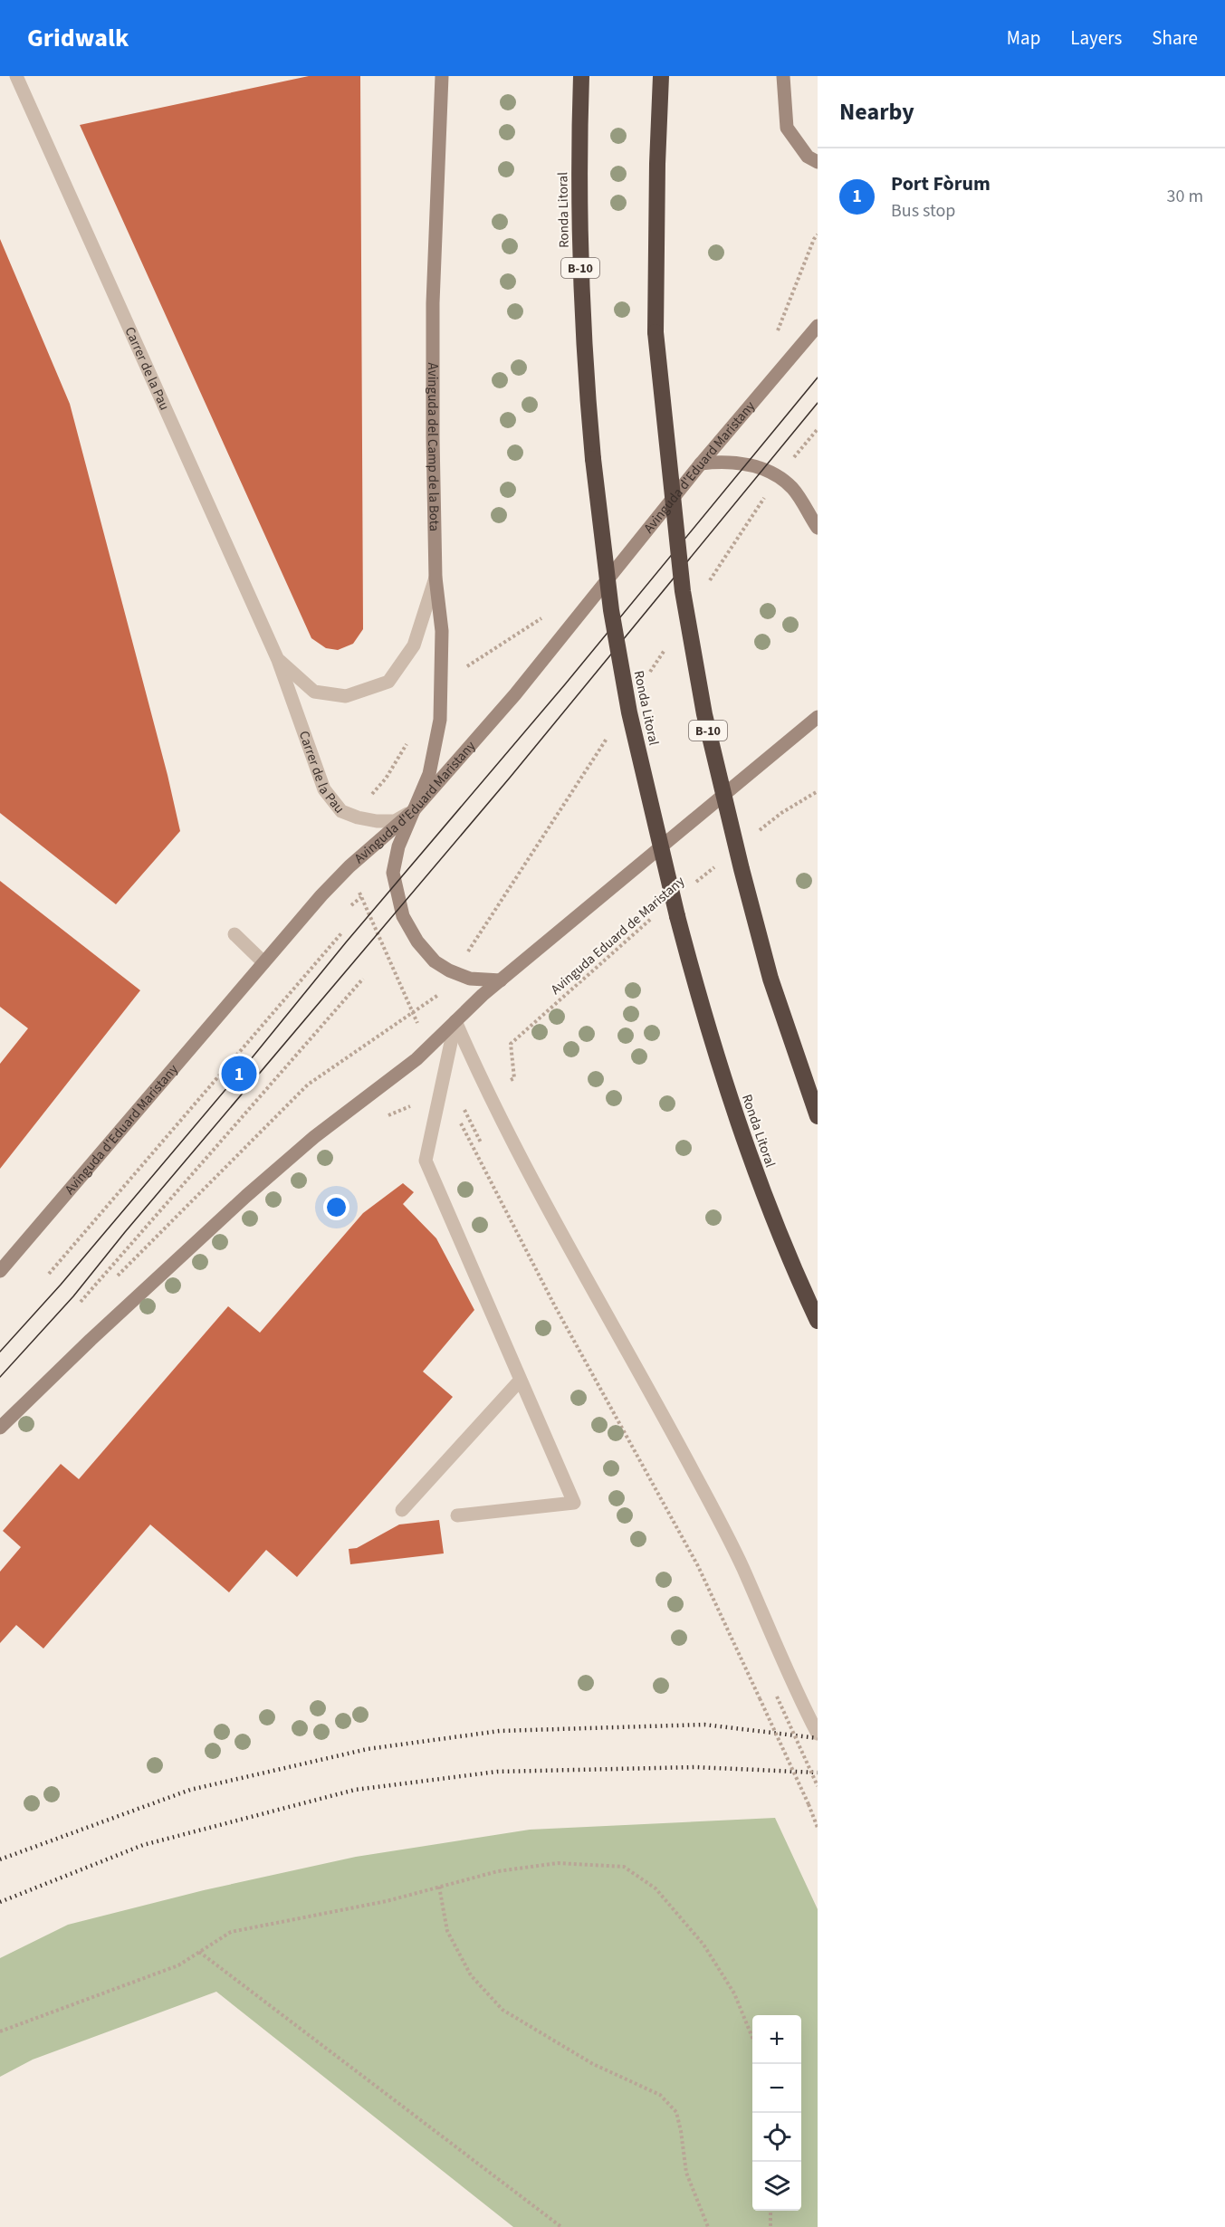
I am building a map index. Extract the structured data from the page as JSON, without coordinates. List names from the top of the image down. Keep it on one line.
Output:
{"streets":{"highway":["Ronda Litoral","B-10"],"main road":["Avinguda del Camp de la Bota","Avinguda d'Eduard Maristany"],"street":["Carrer de la Pau"],"path":["Avinguda Eduard de Maristany"]},"crossings":[["Carrer de la Pau","Avinguda del Camp de la Bota"],["Carrer de la Pau","Avinguda d'Eduard Maristany"],["Avinguda del Camp de la Bota","Avinguda d'Eduard Maristany"]],"page":{"header":"Gridwalk","nav":["Map","Layers","Share"],"heading":"Nearby","list":[{"mark":"1","name":"Port Fòrum","note":"Bus stop","value":"30 m"}],"pins":"1","map_buttons":["+","−"]}}
